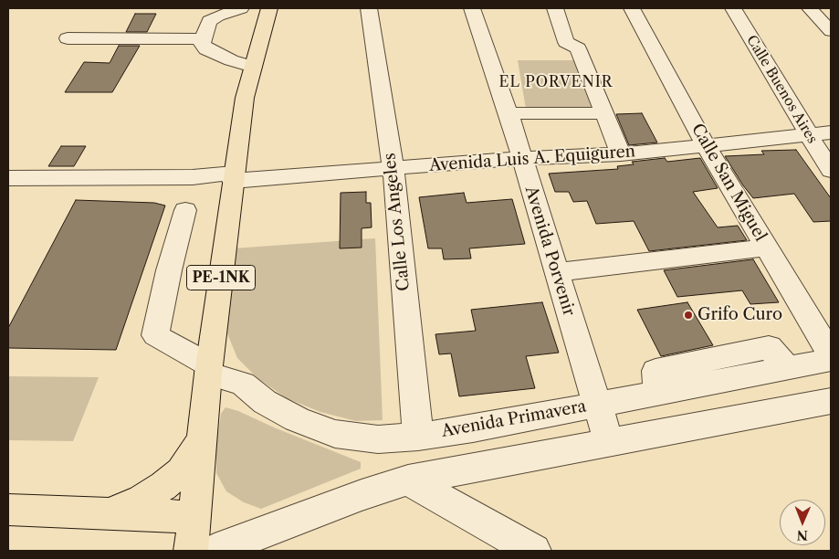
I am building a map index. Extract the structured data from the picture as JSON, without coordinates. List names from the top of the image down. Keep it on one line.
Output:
{"streets":{"main road":["PE-1NK"],"street":["Calle Buenos Aires","Avenida Luis A. Equiguren","Calle San Miguel","Calle Los Angeles","Avenida Porvenir","Avenida Primavera"]},"crossings":[["Calle Buenos Aires","Avenida Luis A. Equiguren"],["Avenida Luis A. Equiguren","Calle San Miguel"],["Avenida Luis A. Equiguren","Calle Los Angeles"],["Avenida Luis A. Equiguren","Avenida Porvenir"],["Avenida Luis A. Equiguren","PE-1NK"],["Calle Los Angeles","Avenida Primavera"],["Avenida Porvenir","Avenida Primavera"],["PE-1NK","Avenida Primavera"]],"districts":["EL PORVENIR"],"places":["Grifo Curo"],"north":"bottom"}
